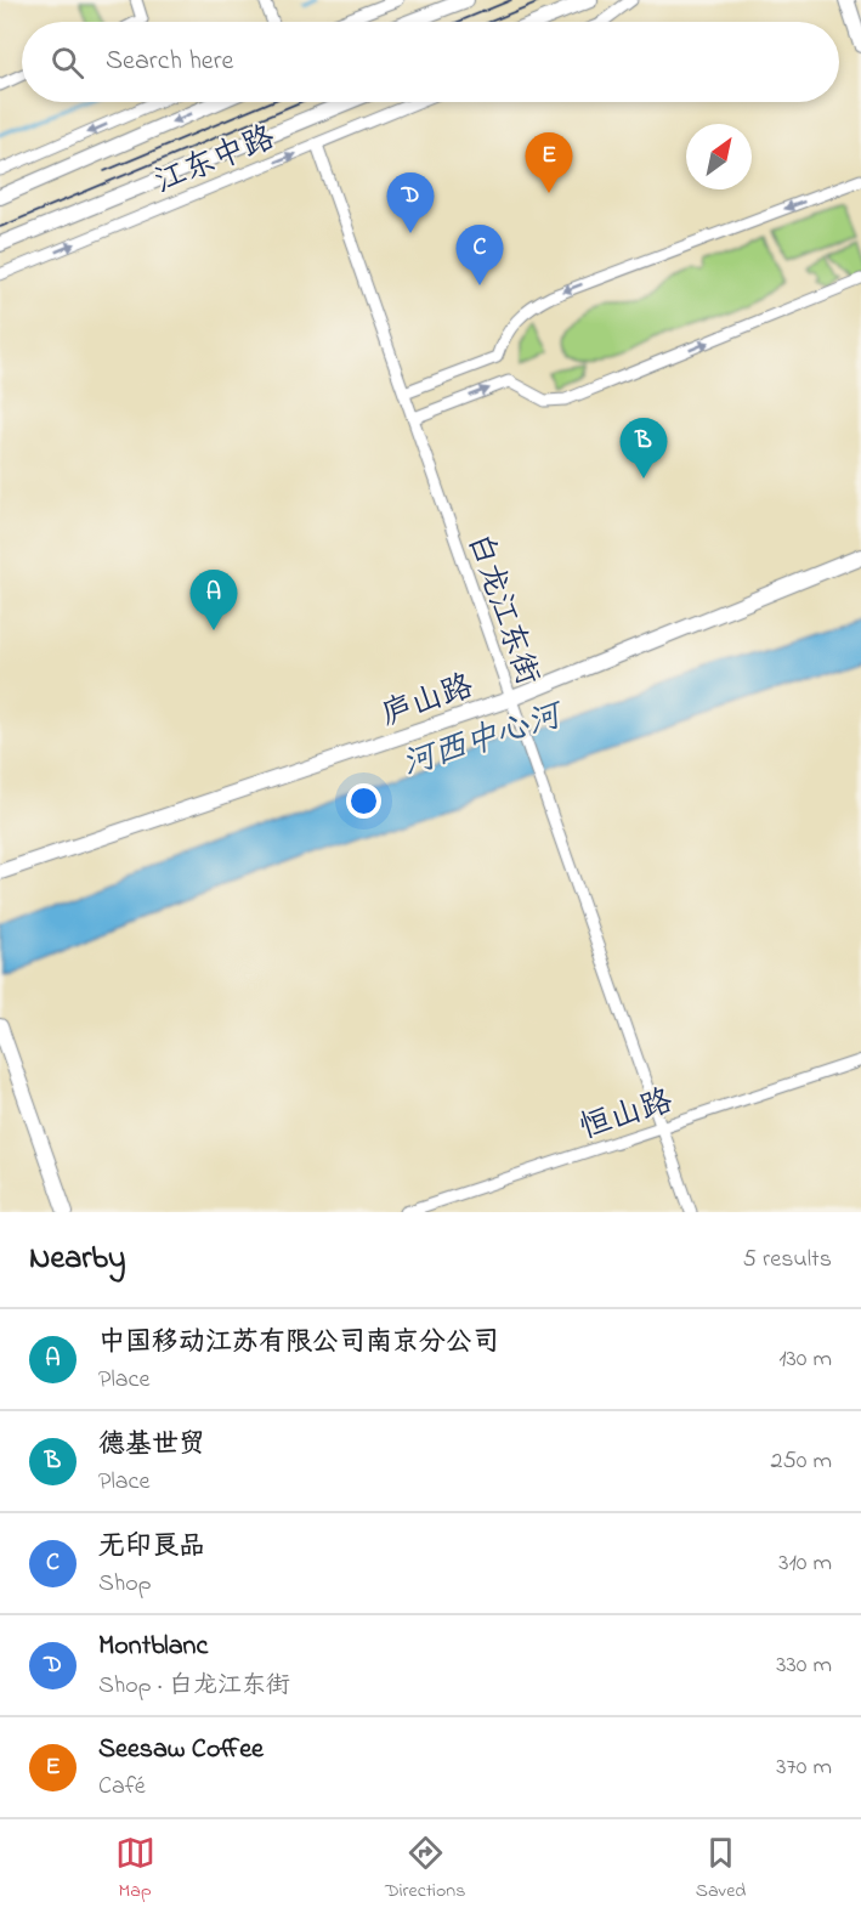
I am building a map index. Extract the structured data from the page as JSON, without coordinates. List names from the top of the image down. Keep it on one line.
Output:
{"streets":{"main road":["江东中路","庐山路"],"street":["白龙江东街","恒山路"]},"crossings":[["江东中路","白龙江东街"],["白龙江东街","庐山路"],["白龙江东街","恒山路"]],"water":["河西中心河"],"north":"top right","page":{"search":"Search here","pins":["E","D","C","B","A"],"heading":["Nearby","5 results"],"list":[{"mark":"A","name":"中国移动江苏有限公司南京分公司","note":"Place","value":"130 m"},{"mark":"B","name":"德基世贸","note":"Place","value":"250 m"},{"mark":"C","name":"无印良品","note":"Shop","value":"310 m"},{"mark":"D","name":"Montblanc","note":"Shop · 白龙江东街","value":"330 m"},{"mark":"E","name":"Seesaw Coffee","note":"Café","value":"370 m"}],"nav":["Map","Directions","Saved"]}}
